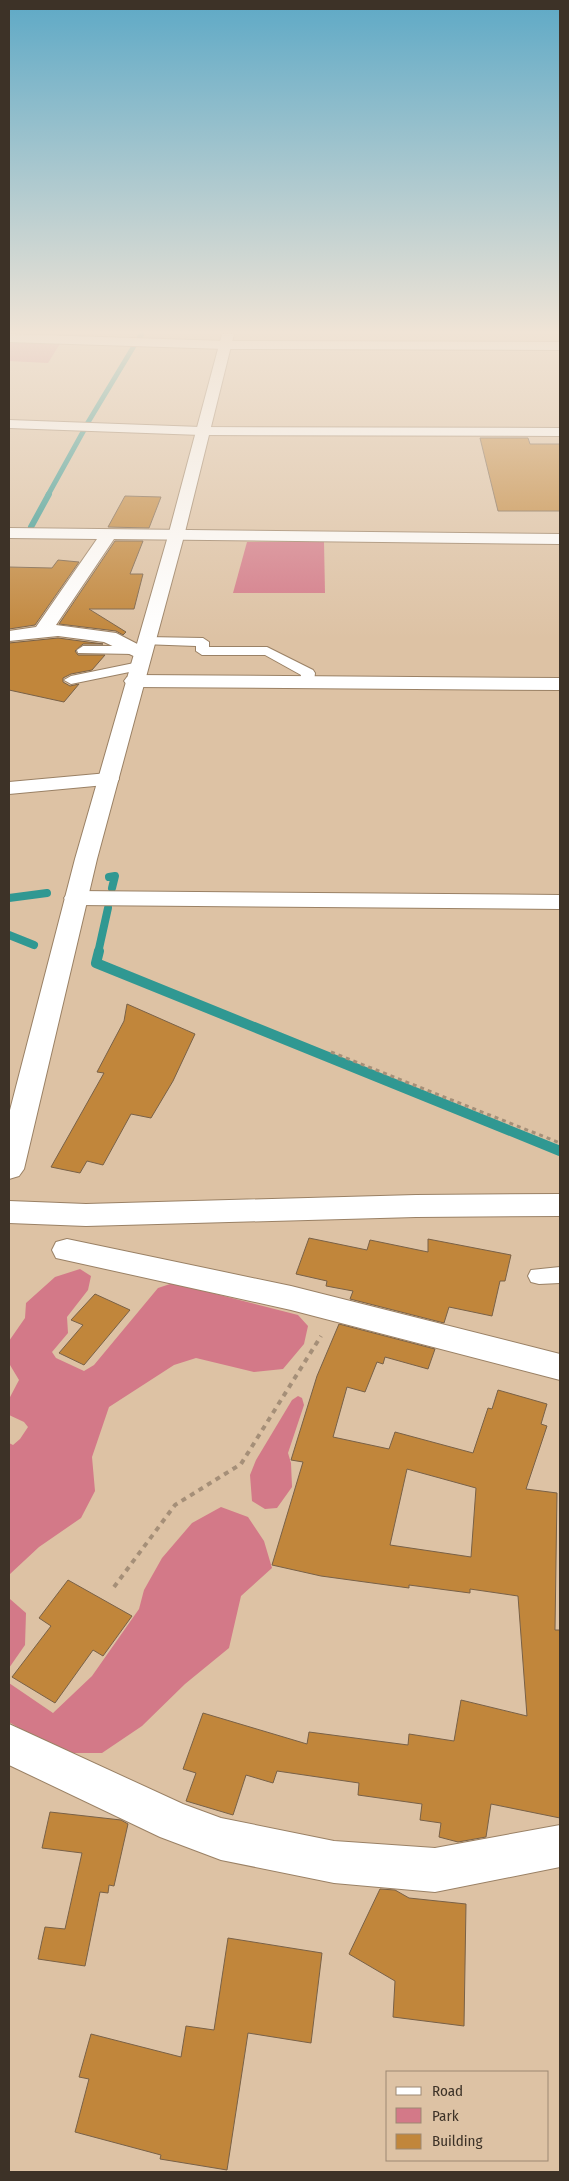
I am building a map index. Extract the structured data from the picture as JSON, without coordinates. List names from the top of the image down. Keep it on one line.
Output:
{"legend":["Road","Park","Building"]}
